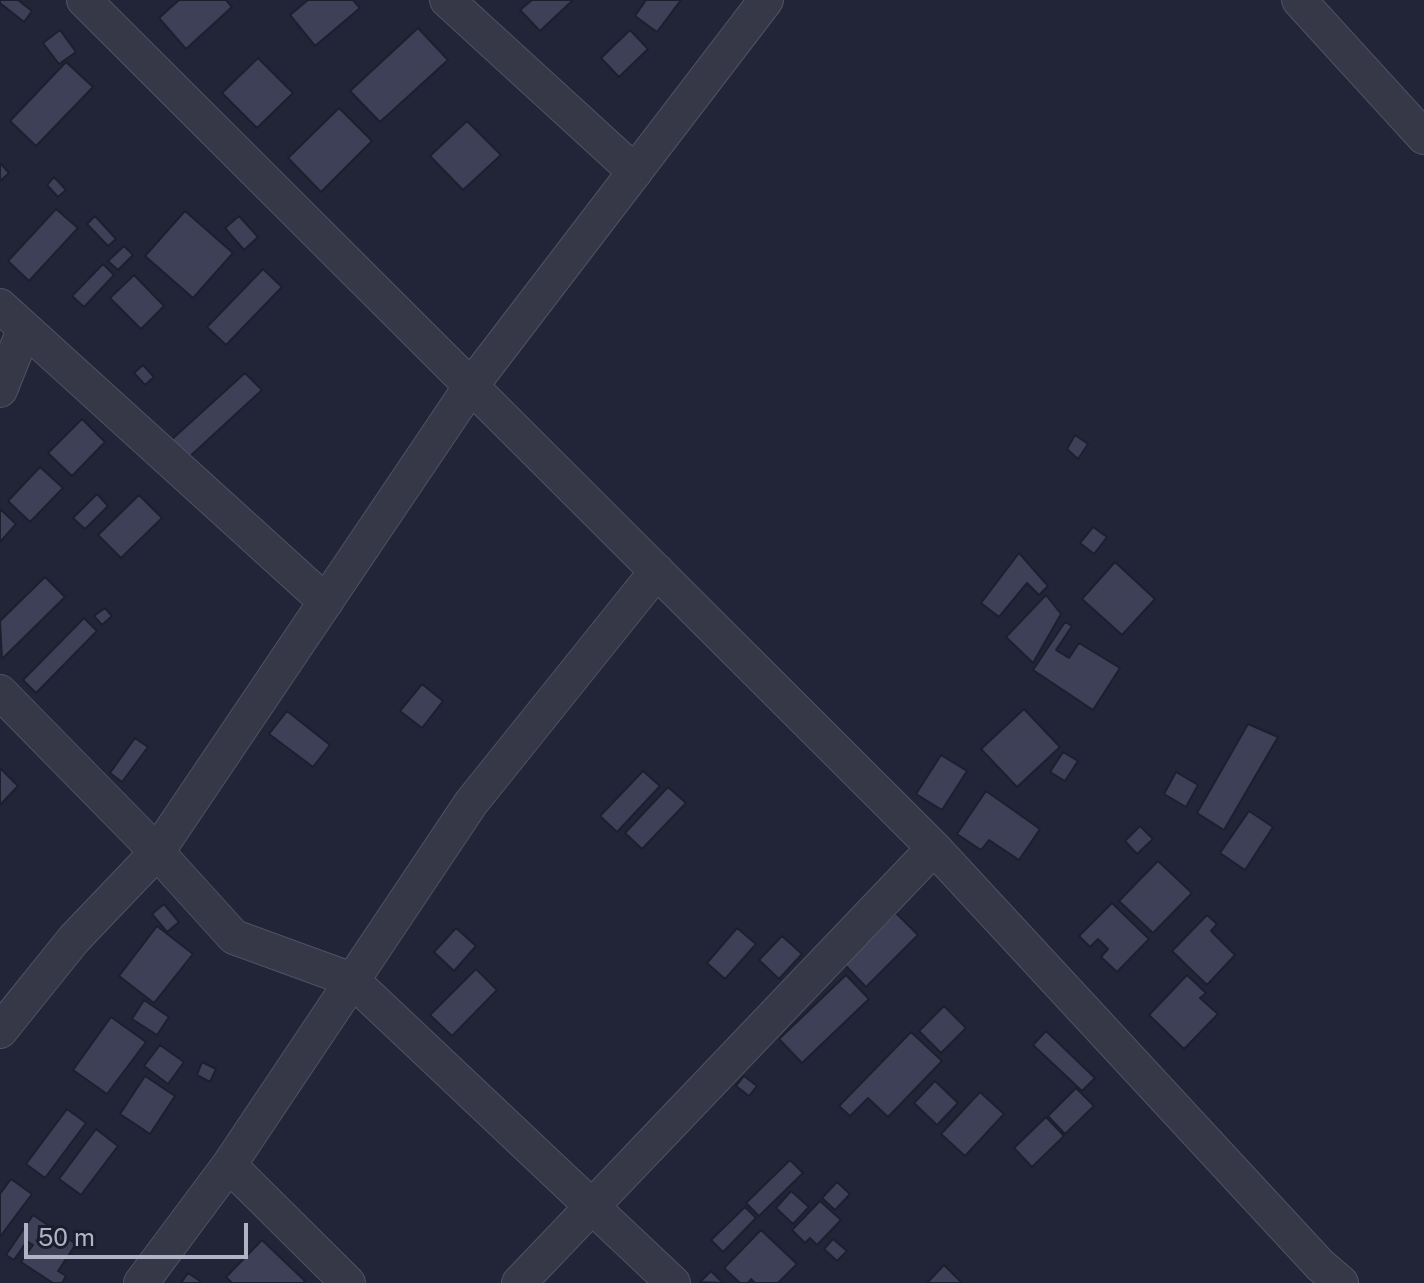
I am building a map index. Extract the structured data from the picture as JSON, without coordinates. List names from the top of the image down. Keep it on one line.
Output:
{"scale_bar":"50 m"}
